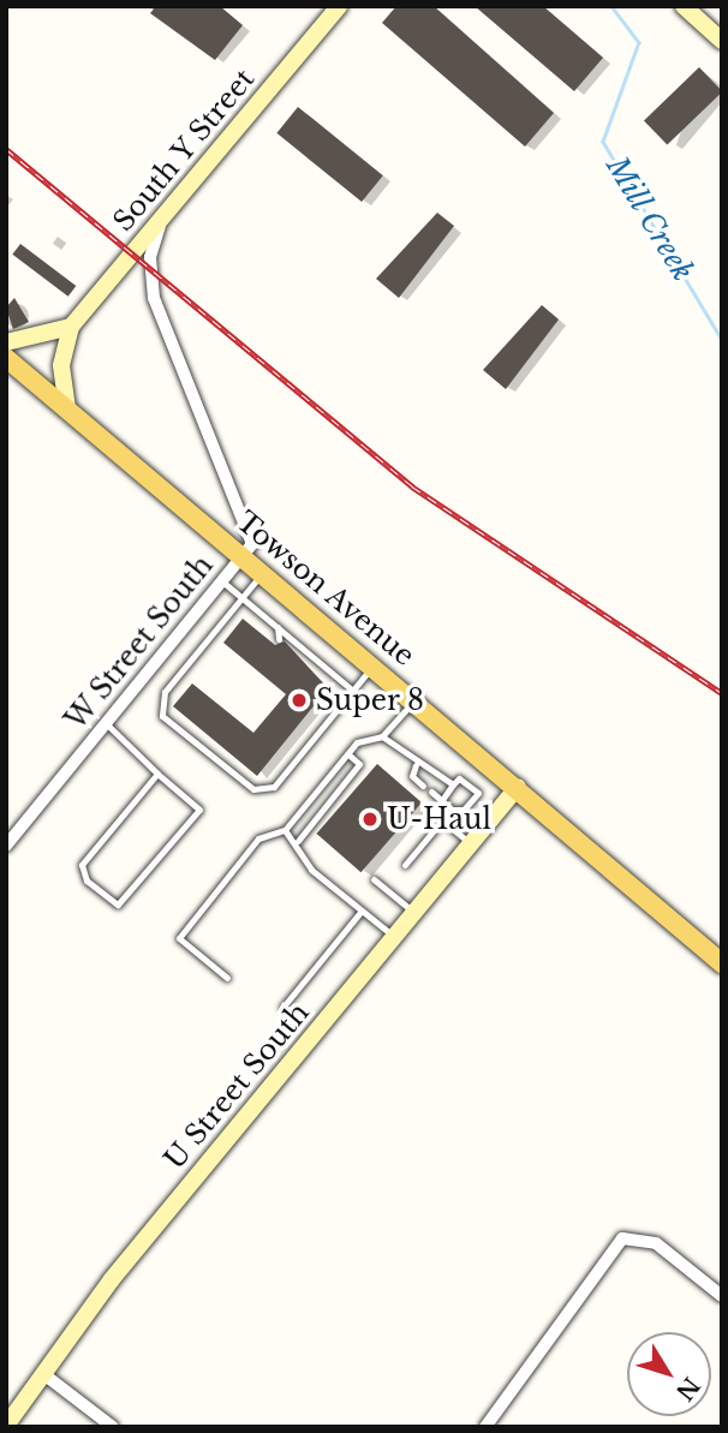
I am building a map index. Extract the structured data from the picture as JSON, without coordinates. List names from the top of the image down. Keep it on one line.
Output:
{"streets":{"main road":["Towson Avenue"],"street":["South Y Street","W Street South","U Street South"]},"crossings":[["South Y Street","Towson Avenue"],["South Y Street","W Street South"],["Towson Avenue","W Street South"],["Towson Avenue","U Street South"]],"water":["Mill Creek"],"places":["Super 8","U-Haul"],"north":"bottom right"}
